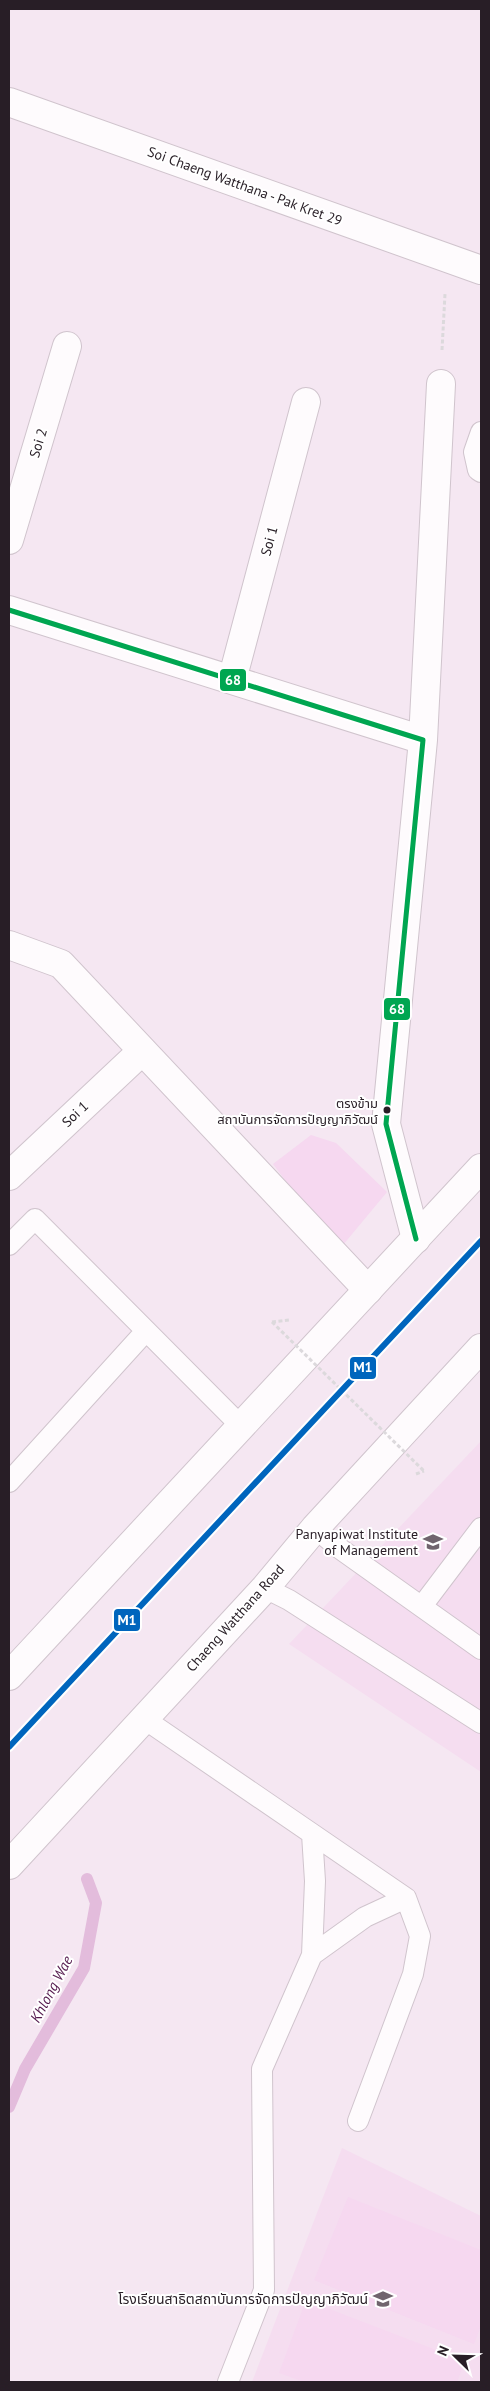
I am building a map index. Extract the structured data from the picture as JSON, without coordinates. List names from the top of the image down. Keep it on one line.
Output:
{"streets":{"street":["Soi Chaeng Watthana - Pak Kret 29","Soi 2","Soi 1","Chaeng Watthana Road"]},"water":["Khlong Wae"],"places":{"other":["ตรงข้าม สถาบันการจัดการปัญญาภิวัฒน์"],"school or university":["Panyapiwat Institute of Management","โรงเรียนสาธิตสถาบันการจัดการปัญญาภิวัฒน์"]},"lines":["transit line 68","transit line M1"],"north":"top left"}
